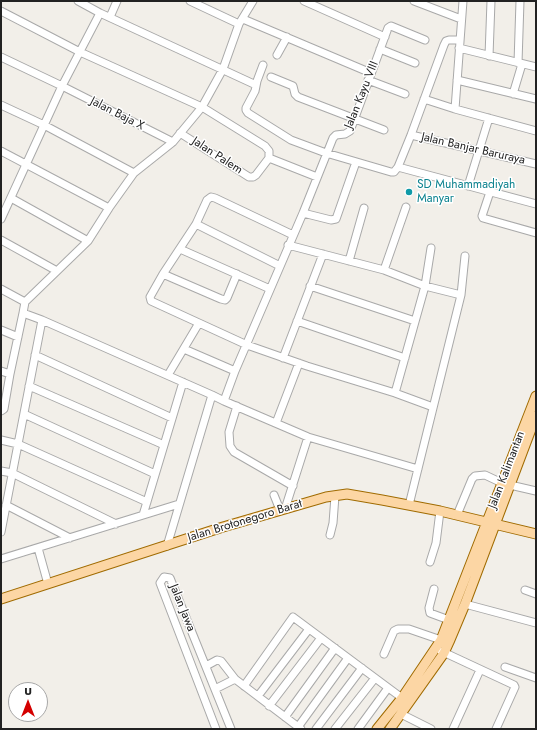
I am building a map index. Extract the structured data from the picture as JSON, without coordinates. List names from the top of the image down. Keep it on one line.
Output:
{"streets":{"main road":["Jalan Kalimantan","Jalan Brotonegoro Barat"],"street":["Jalan Kayu VIII","Jalan Baja X","Jalan Banjar Baruraya","Jalan Palem","Jalan Jawa"]},"crossings":[["Jalan Kalimantan","Jalan Brotonegoro Barat"]],"places":["SD Muhammadiyah Manyar"],"north":"top"}
